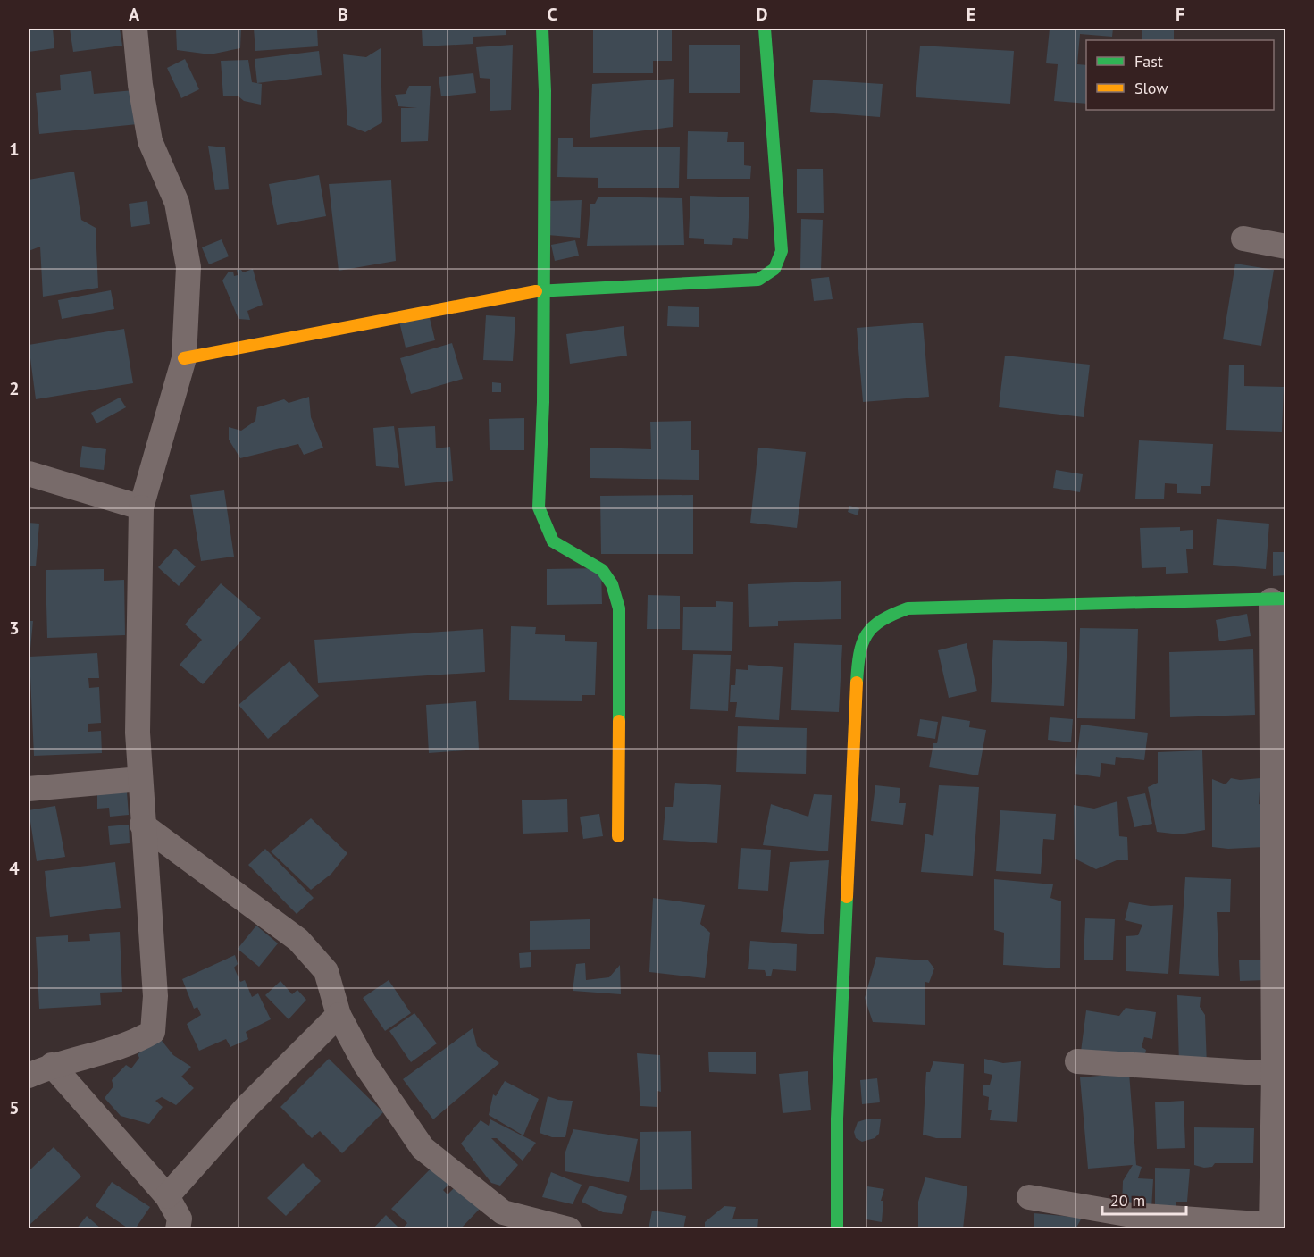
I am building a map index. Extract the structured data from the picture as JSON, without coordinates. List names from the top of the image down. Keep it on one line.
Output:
{"legend":["Fast","Slow"],"scale_bar":"20 m","grid":{"columns":["A","B","C","D","E","F"],"rows":["1","2","3","4","5"]}}
